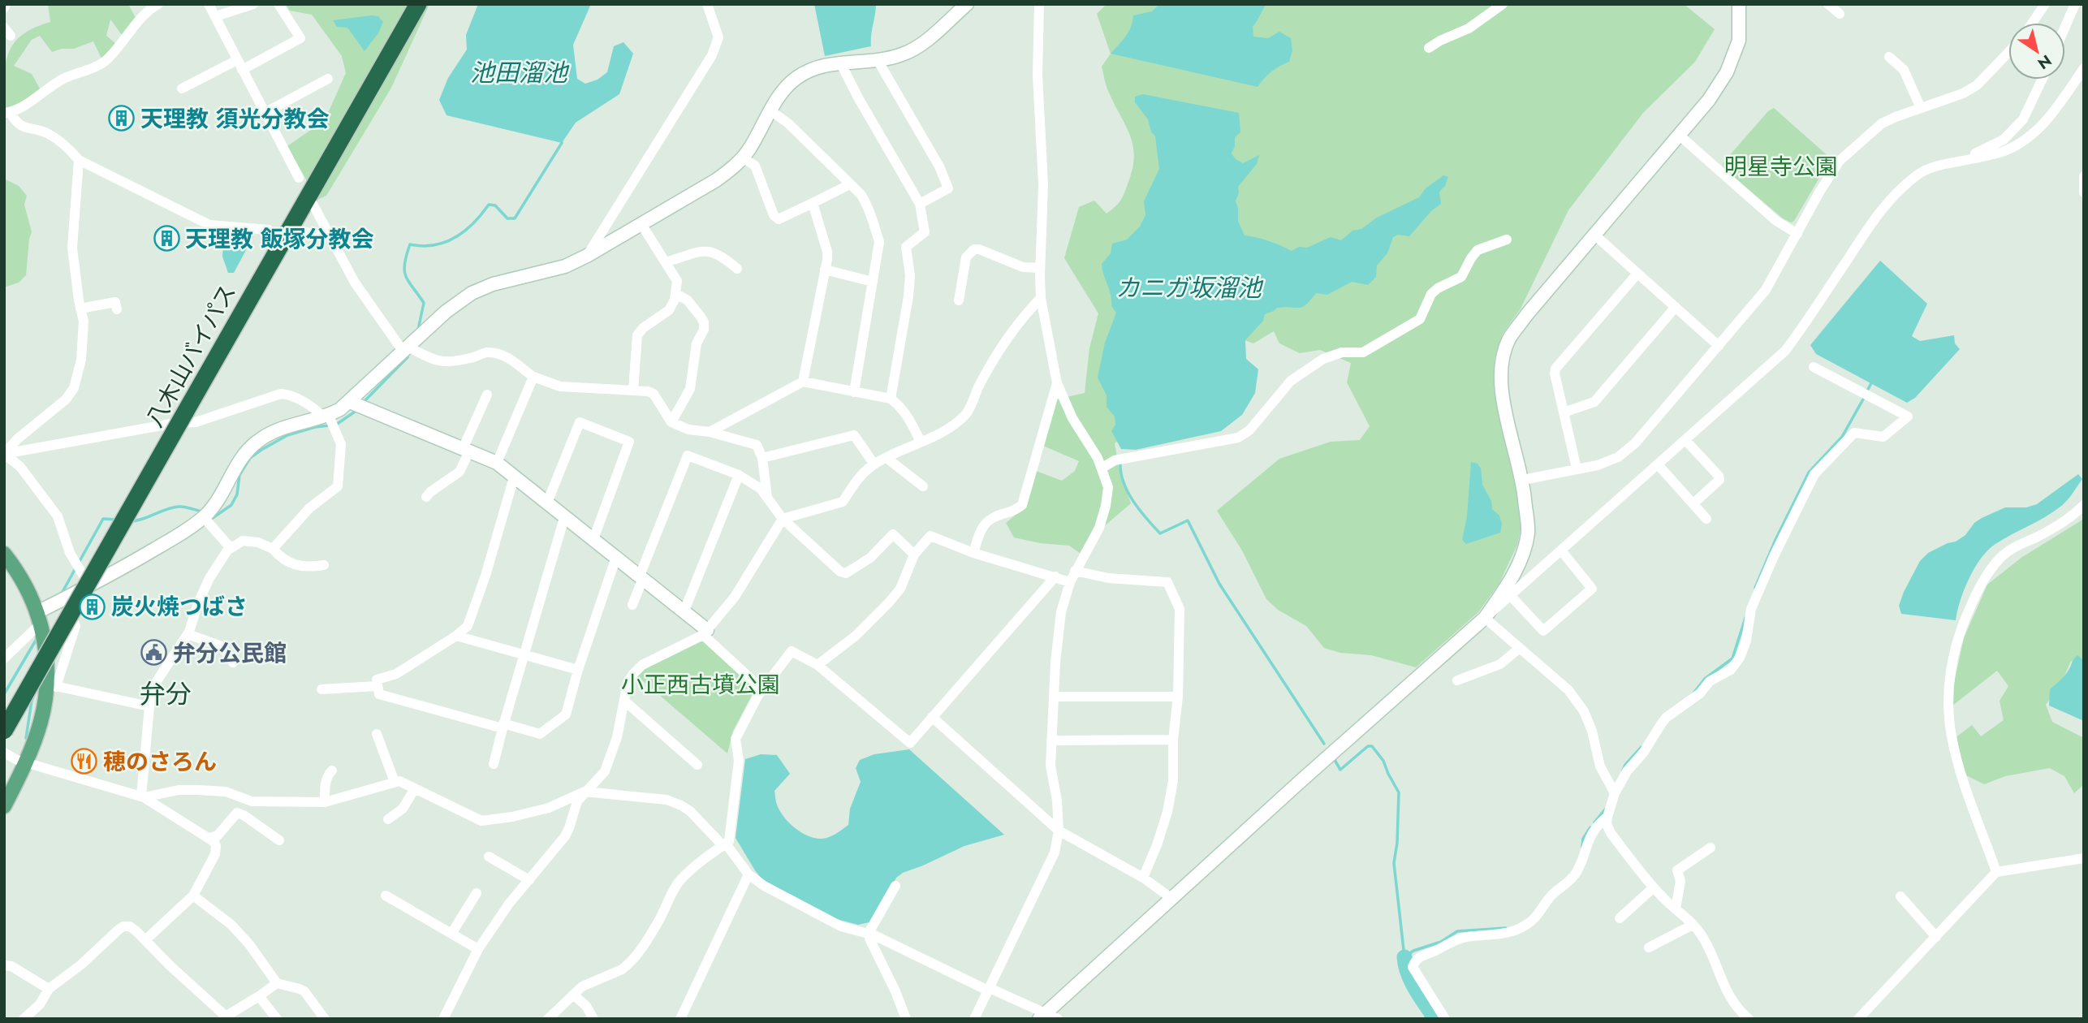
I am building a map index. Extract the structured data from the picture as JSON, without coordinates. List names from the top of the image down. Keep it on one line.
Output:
{"streets":{"highway":["八木山バイパス"]},"districts":["弁分"],"water":["池田溜池","カニガ坂溜池"],"parks":["明星寺公園","小正西古墳公園"],"places":{"building":["天理教 須光分教会","天理教 飯塚分教会","炭火焼つばさ"],"public building":["弁分公民館"],"restaurant":["穂のさろん"]},"north":"bottom right"}
